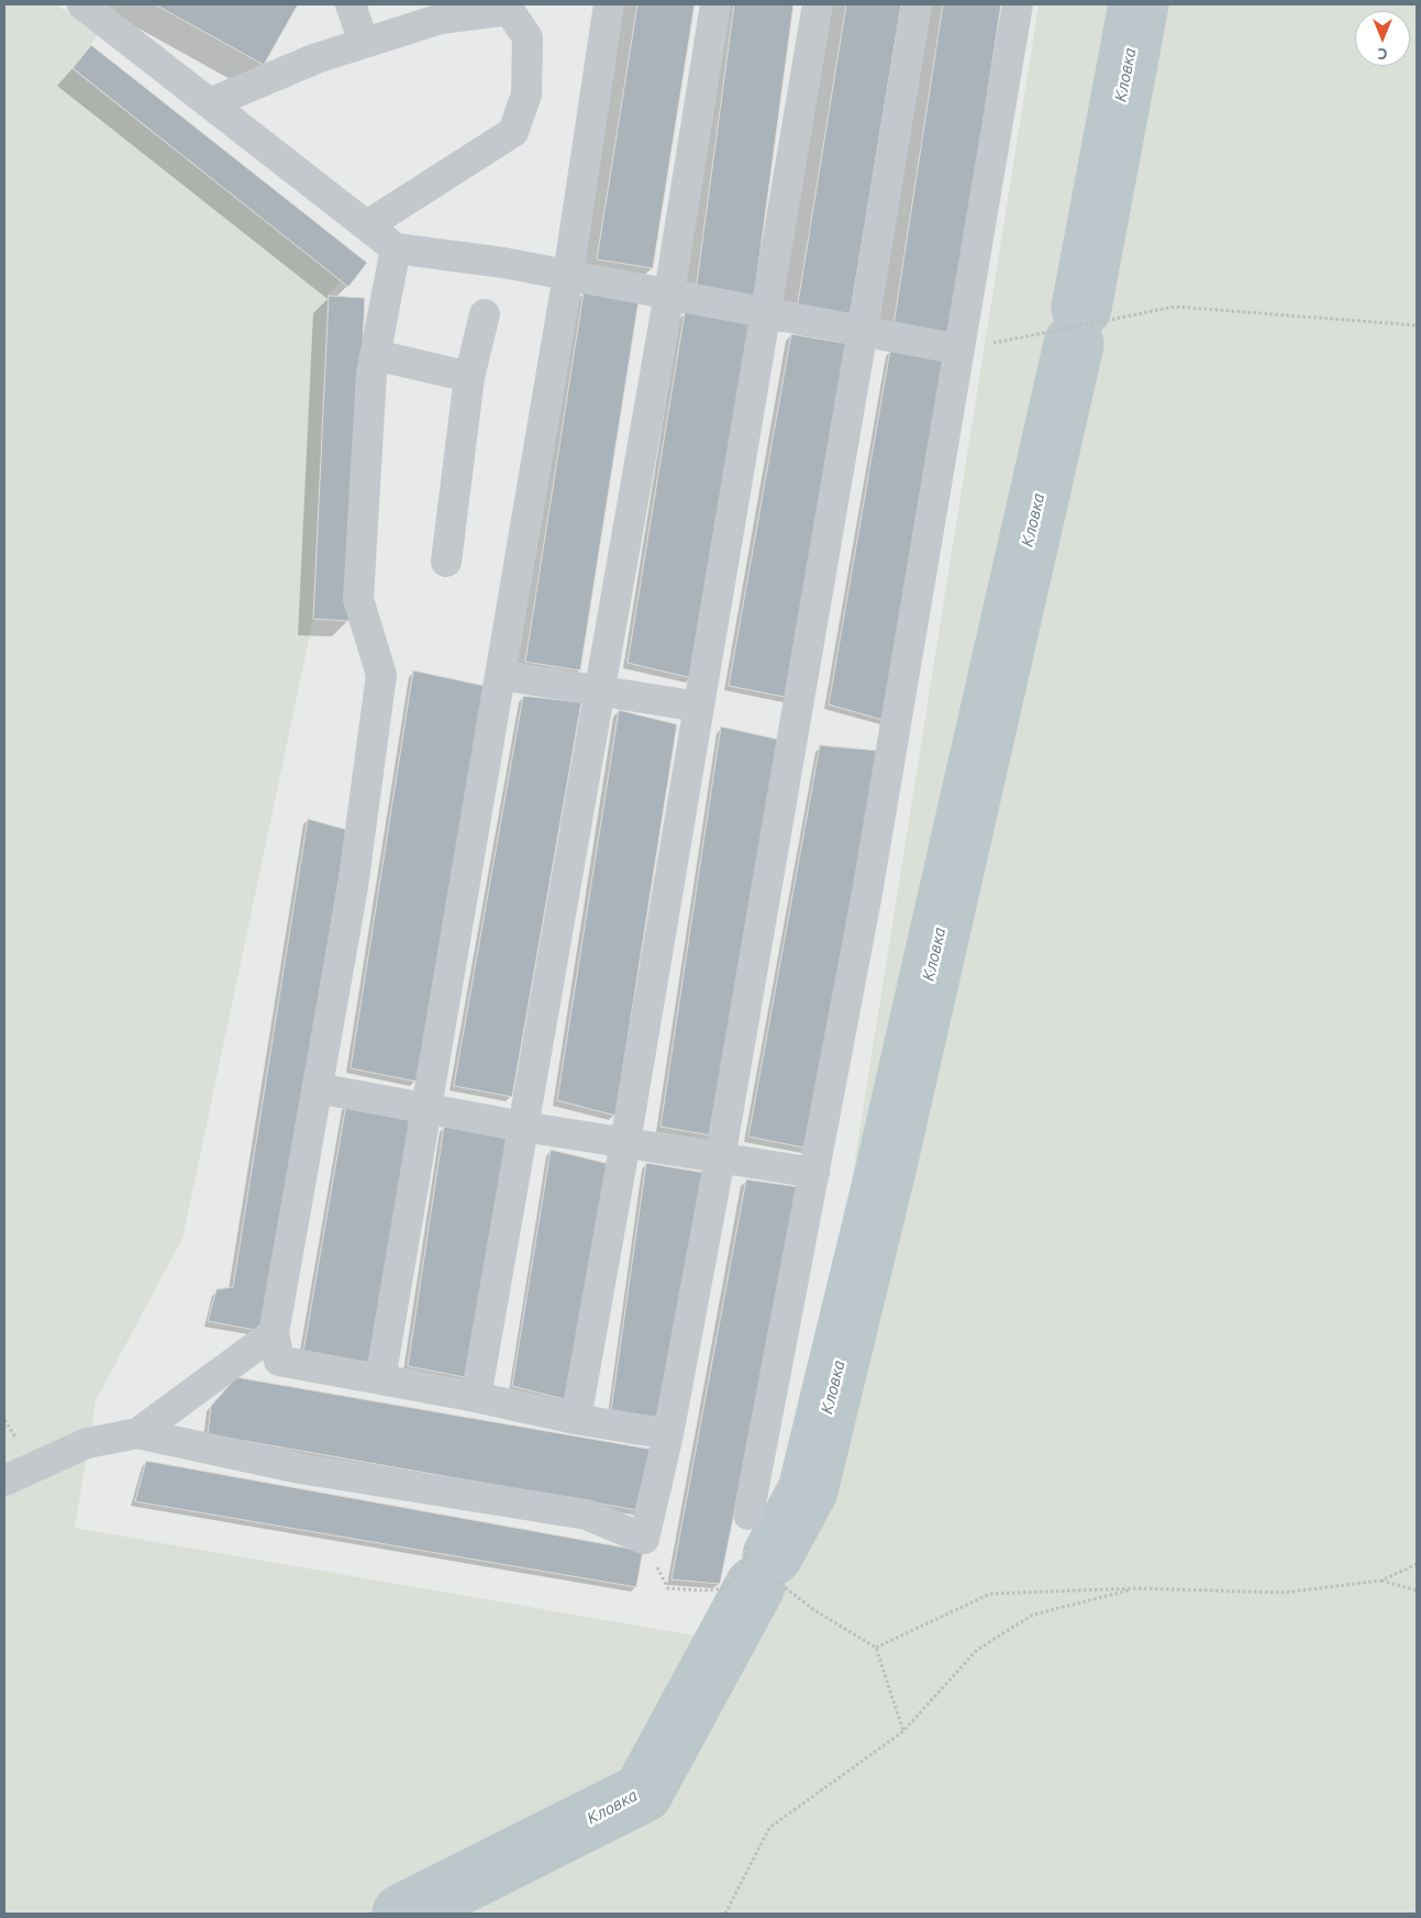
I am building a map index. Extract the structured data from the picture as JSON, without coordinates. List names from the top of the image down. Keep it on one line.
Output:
{"water":["Кловка"],"north":"bottom"}
